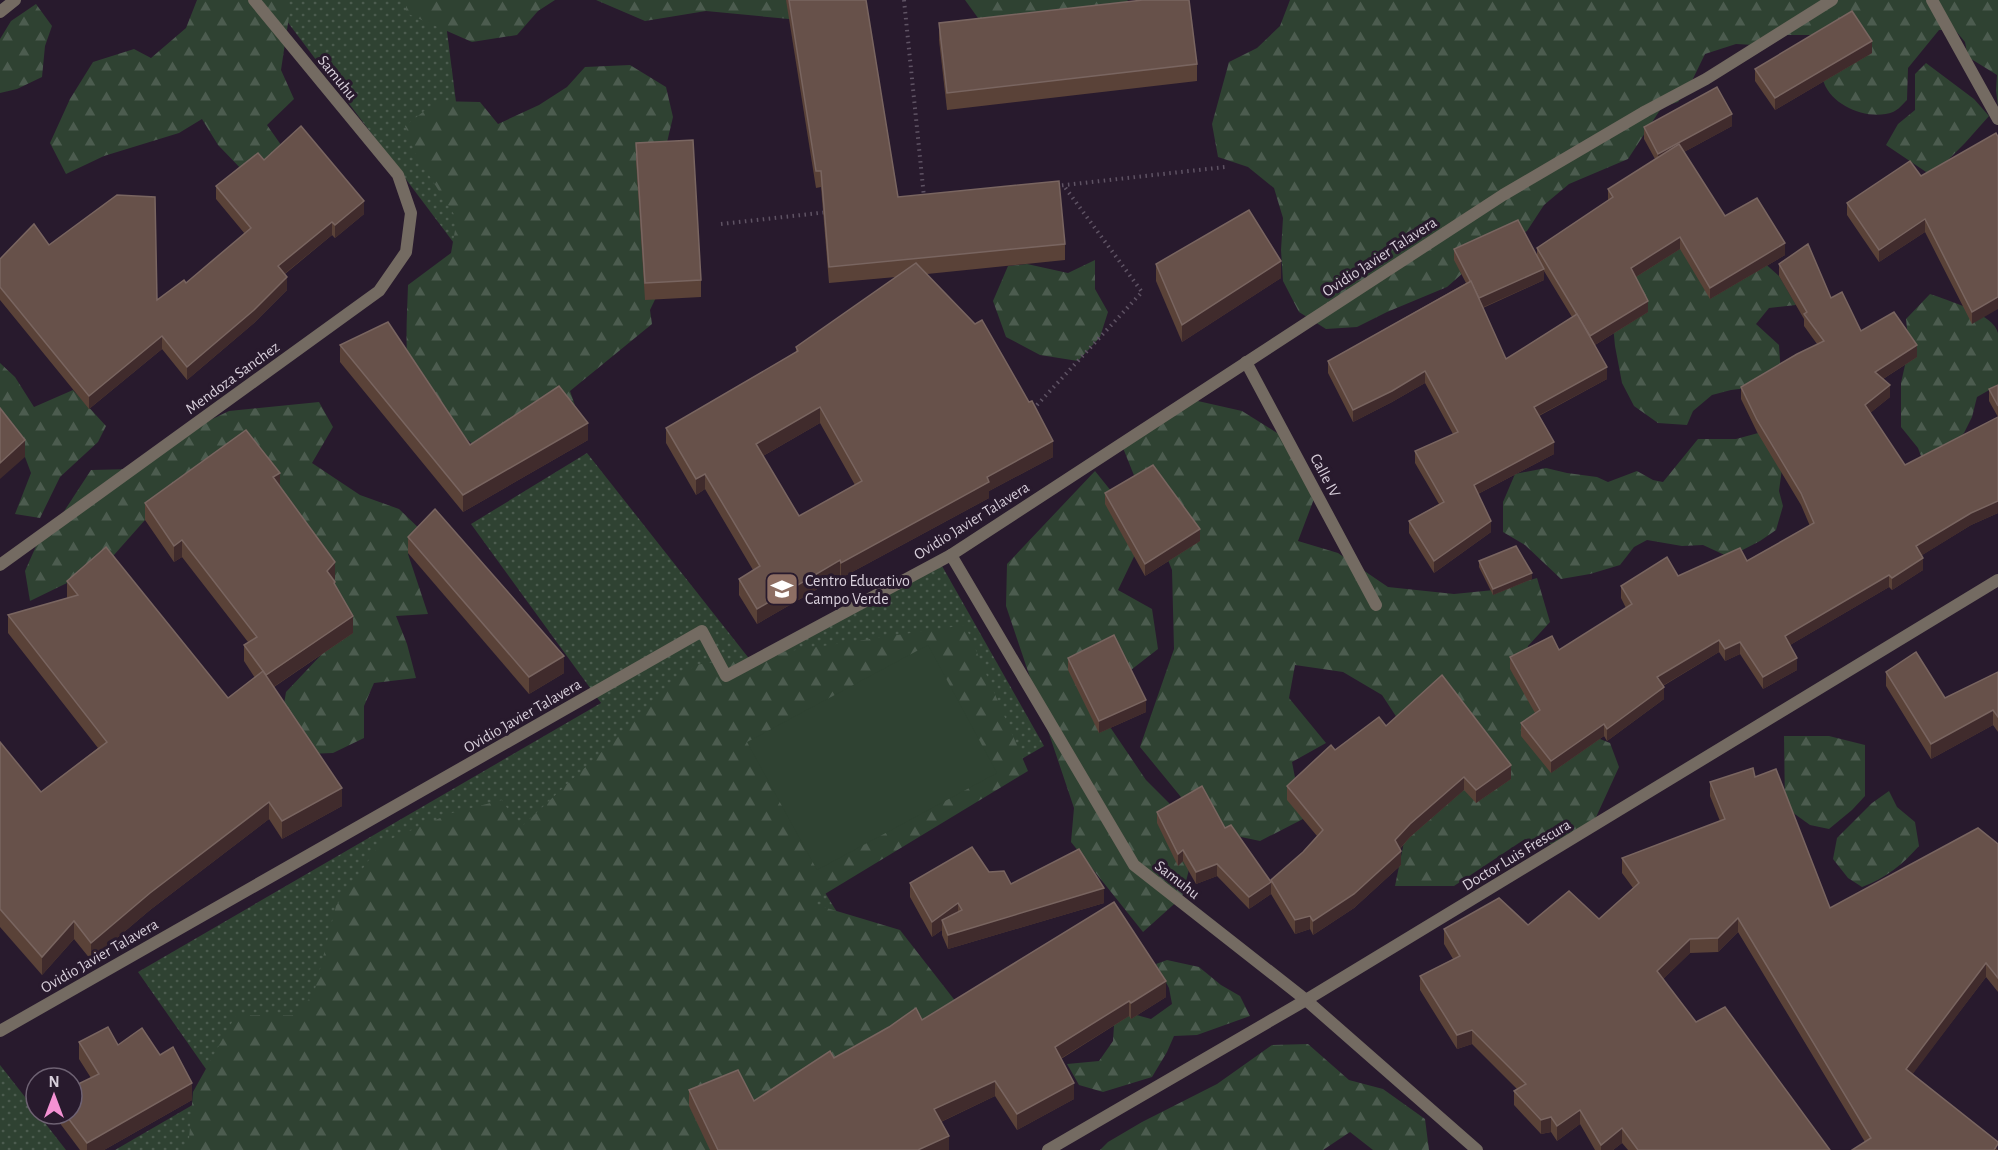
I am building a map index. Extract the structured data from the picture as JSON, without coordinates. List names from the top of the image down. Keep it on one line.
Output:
{"streets":{"street":["Samuhu","Ovidio Javier Talavera","Mendoza Sanchez","Calle IV","Doctor Luis Frescura"]},"crossings":[["Samuhu","Ovidio Javier Talavera"],["Samuhu","Mendoza Sanchez"],["Samuhu","Doctor Luis Frescura"],["Ovidio Javier Talavera","Calle IV"]],"places":{"school or university":["Centro Educativo Campo Verde"]},"north":"top"}
